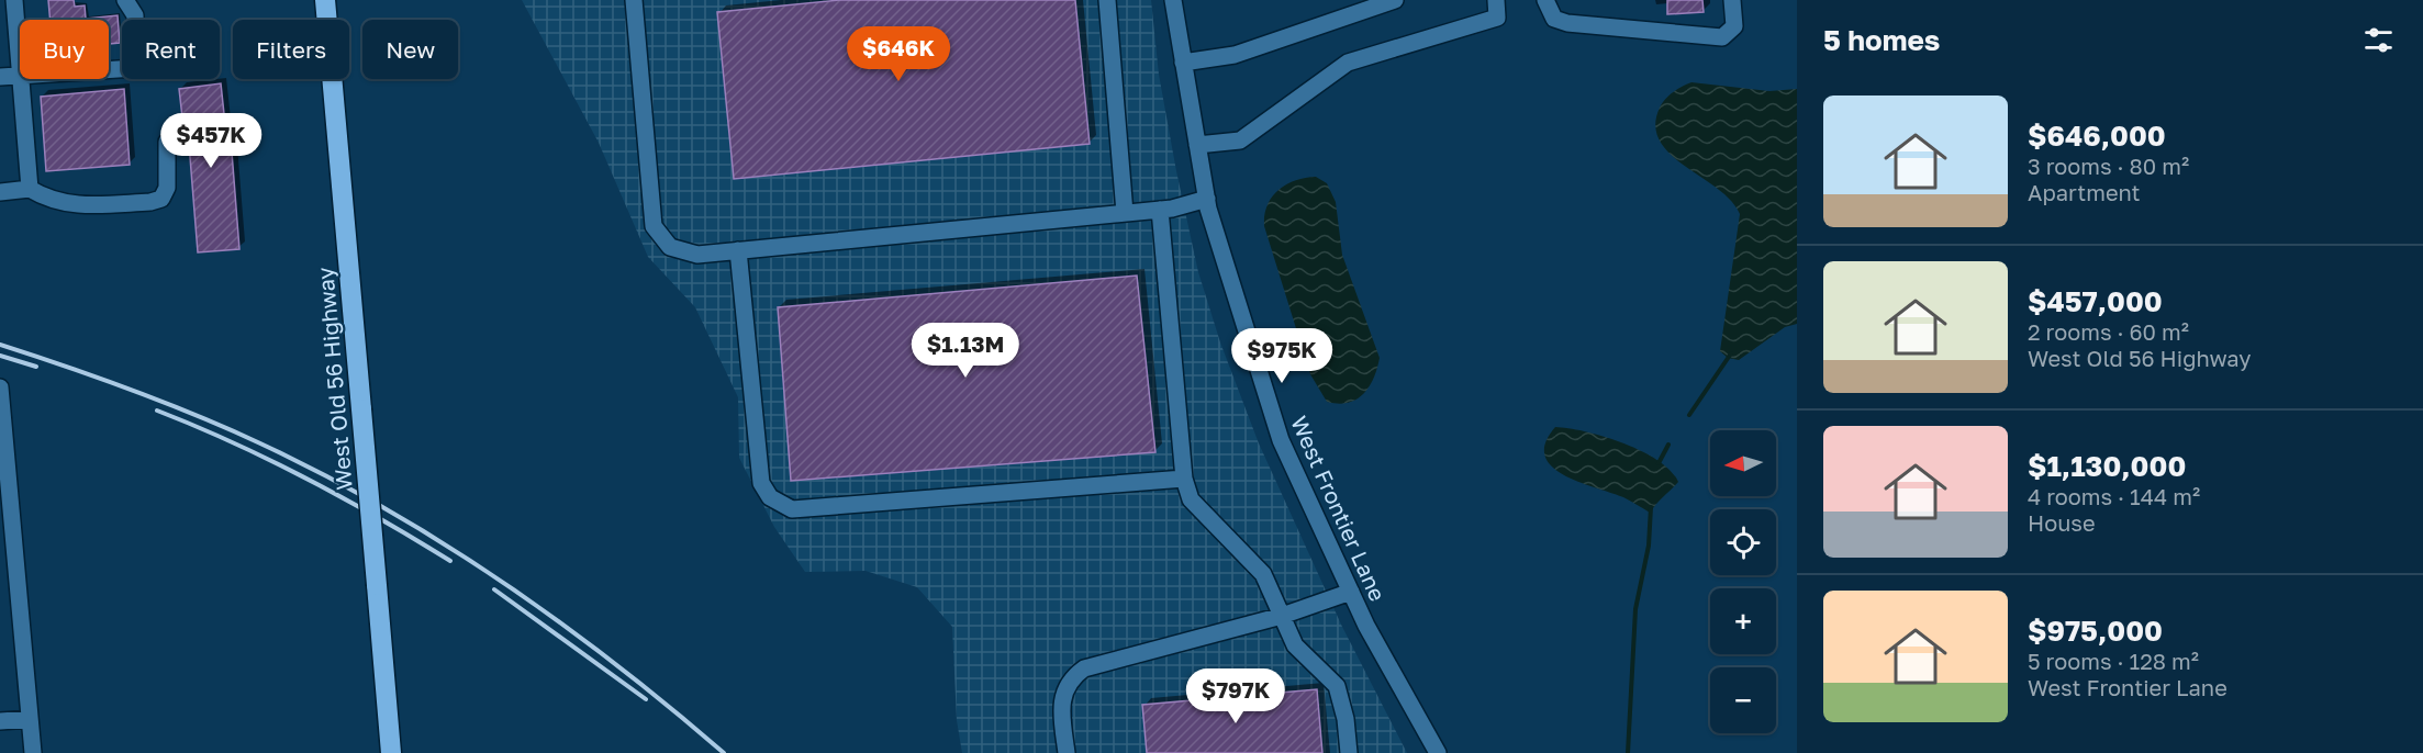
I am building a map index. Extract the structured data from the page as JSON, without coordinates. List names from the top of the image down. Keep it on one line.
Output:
{"streets":{"highway":["West Old 56 Highway"],"street":["West Frontier Lane"]},"north":"left","page":{"heading":"5 homes","chip":["Buy","Rent","Filters","New"],"price":["$646K","$457K","$1.13M","$975K","$797K"],"list":[{"name":"$646,000","note":"3 rooms · 80 m² · Apartment"},{"name":"$457,000","note":"2 rooms · 60 m² · West Old 56 Highway"},{"name":"$1,130,000","note":"4 rooms · 144 m² · House"},{"name":"$975,000","note":"5 rooms · 128 m² · West Frontier Lane"}],"map_buttons":["+","−"]}}
